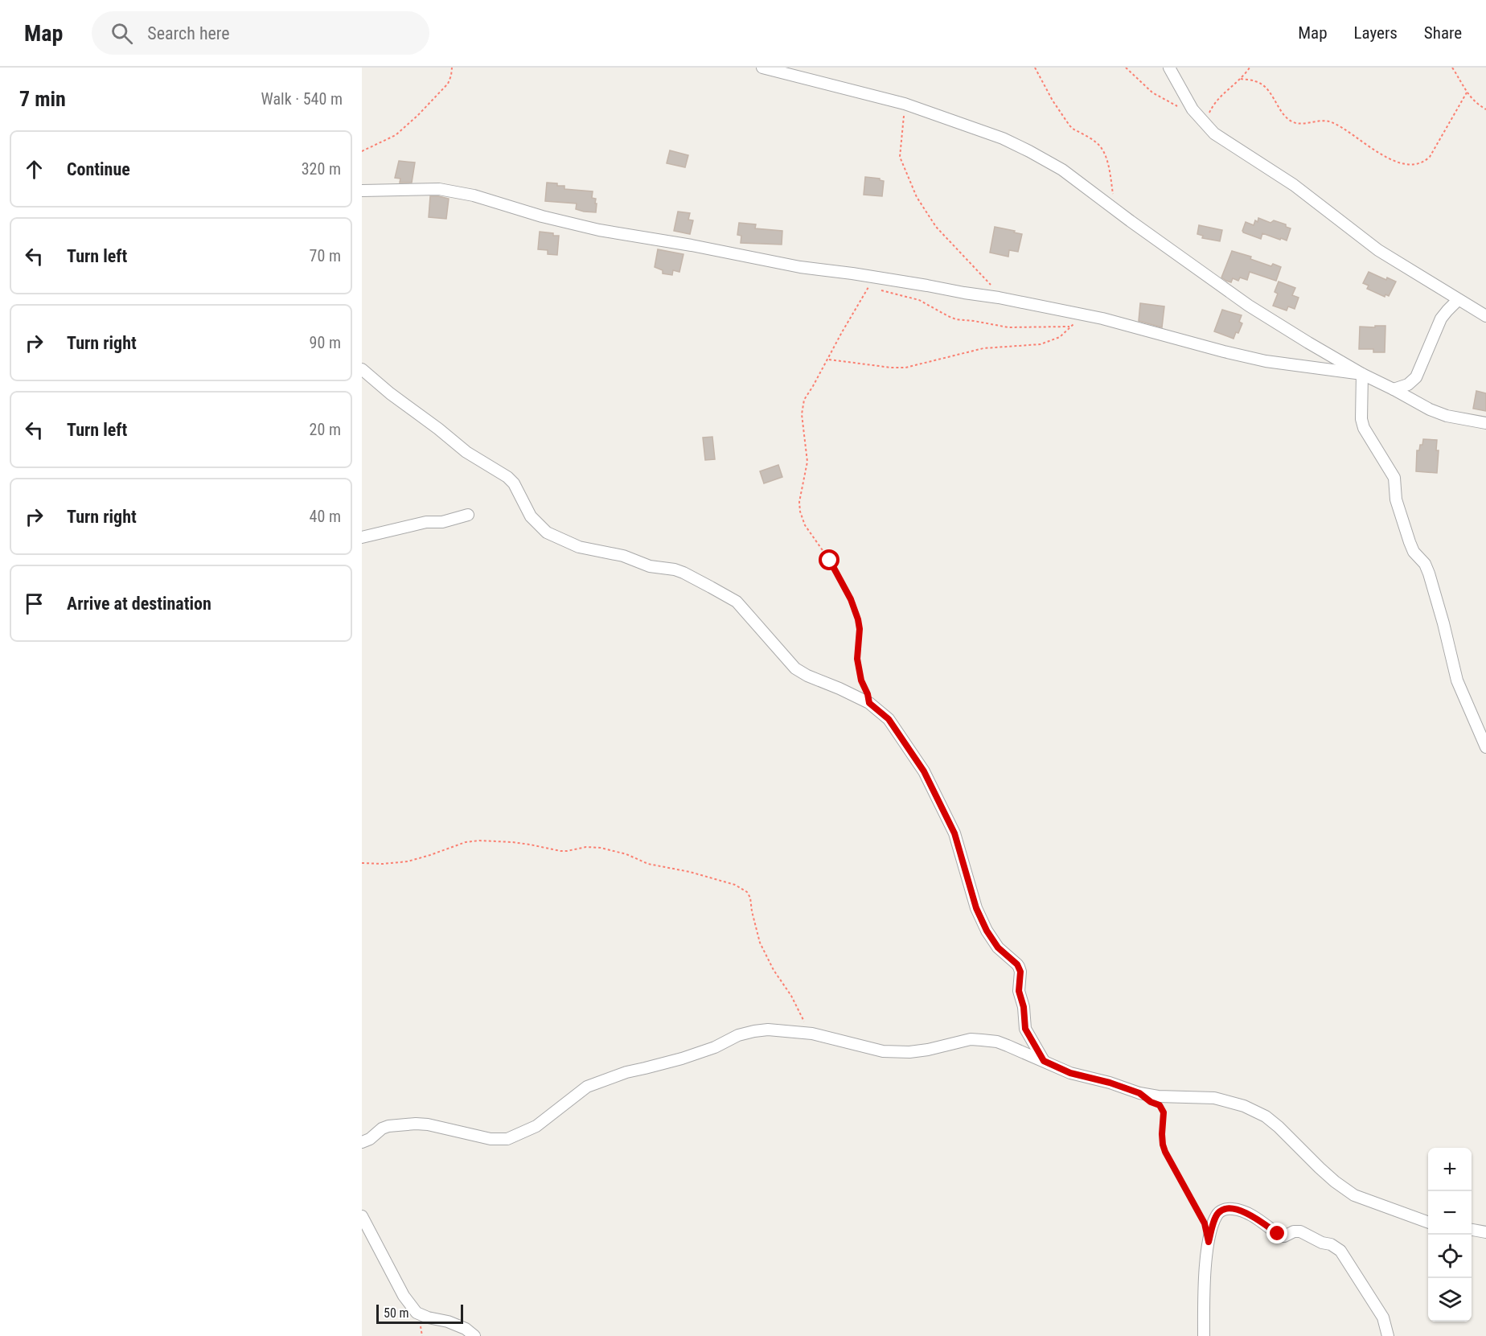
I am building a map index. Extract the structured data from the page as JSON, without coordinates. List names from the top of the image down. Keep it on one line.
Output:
{"scale_bar":"50 m","page":{"header":"Map","search":"Search here","nav":["Map","Layers","Share"],"heading":["7 min","Walk · 540 m"],"list":[["Continue","320 m"],["Turn left","70 m"],["Turn right","90 m"],["Turn left","20 m"],["Turn right","40 m"],"Arrive at destination"],"map_buttons":["+","−"],"scale":"50 m"}}
